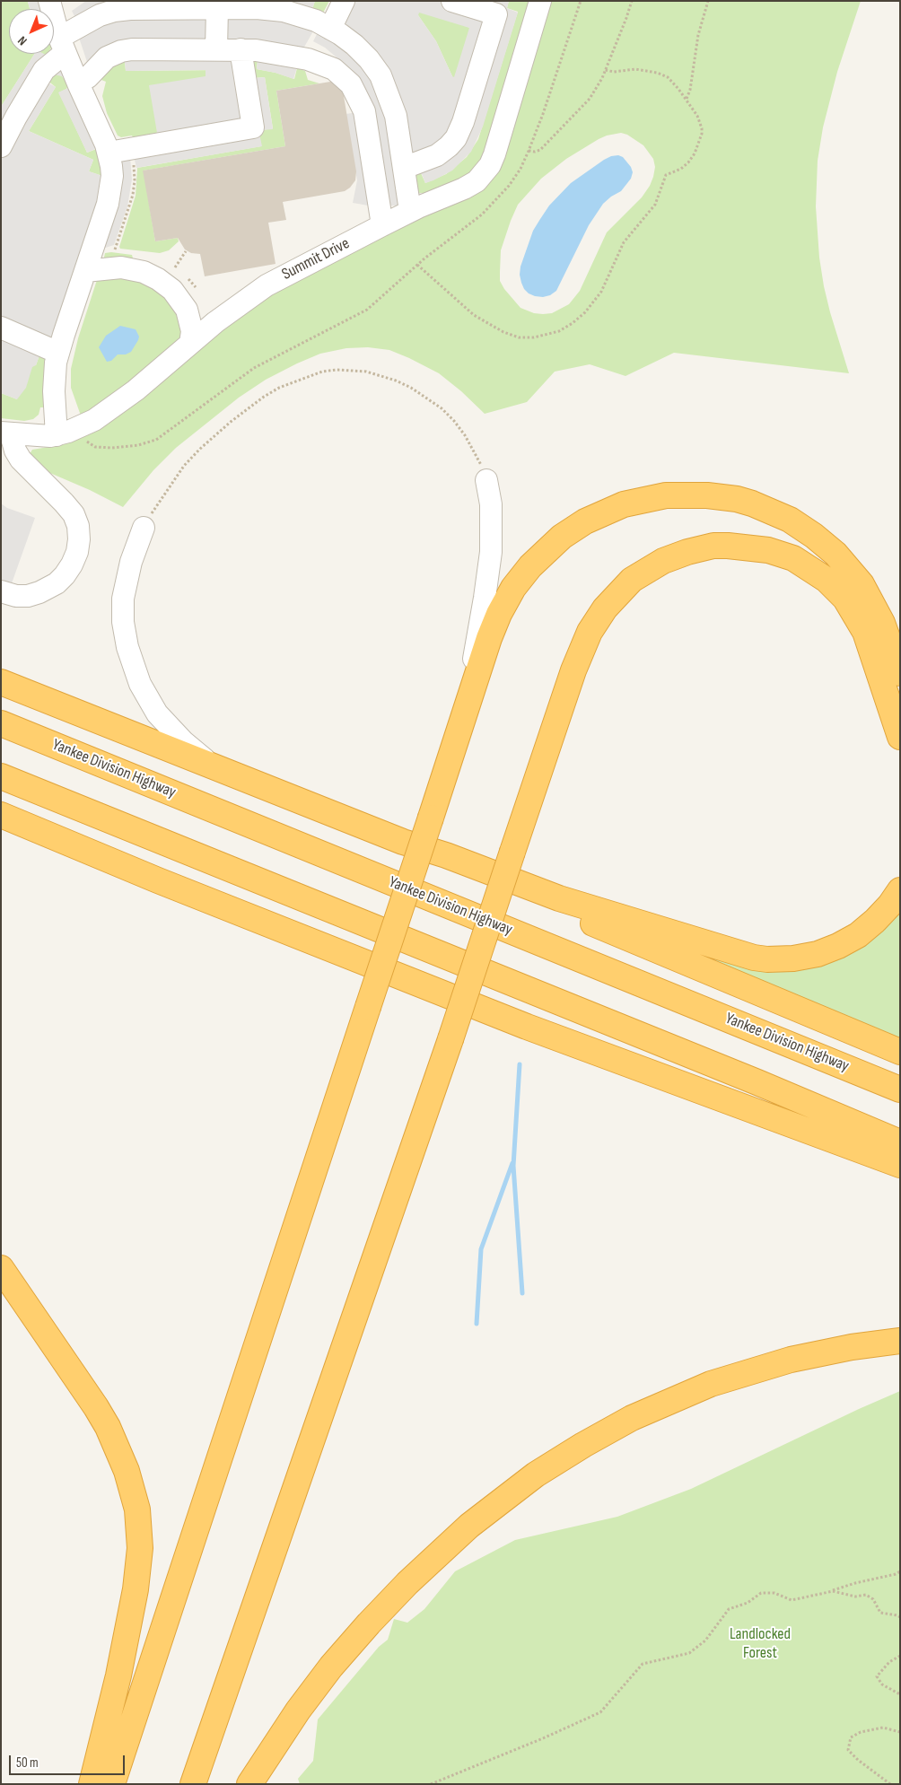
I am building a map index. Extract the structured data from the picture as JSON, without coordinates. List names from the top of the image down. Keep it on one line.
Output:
{"streets":{"highway":["Yankee Division Highway"],"street":["Summit Drive"]},"parks":["Landlocked Forest"],"scale_bar":"50 m","north":"bottom left"}
